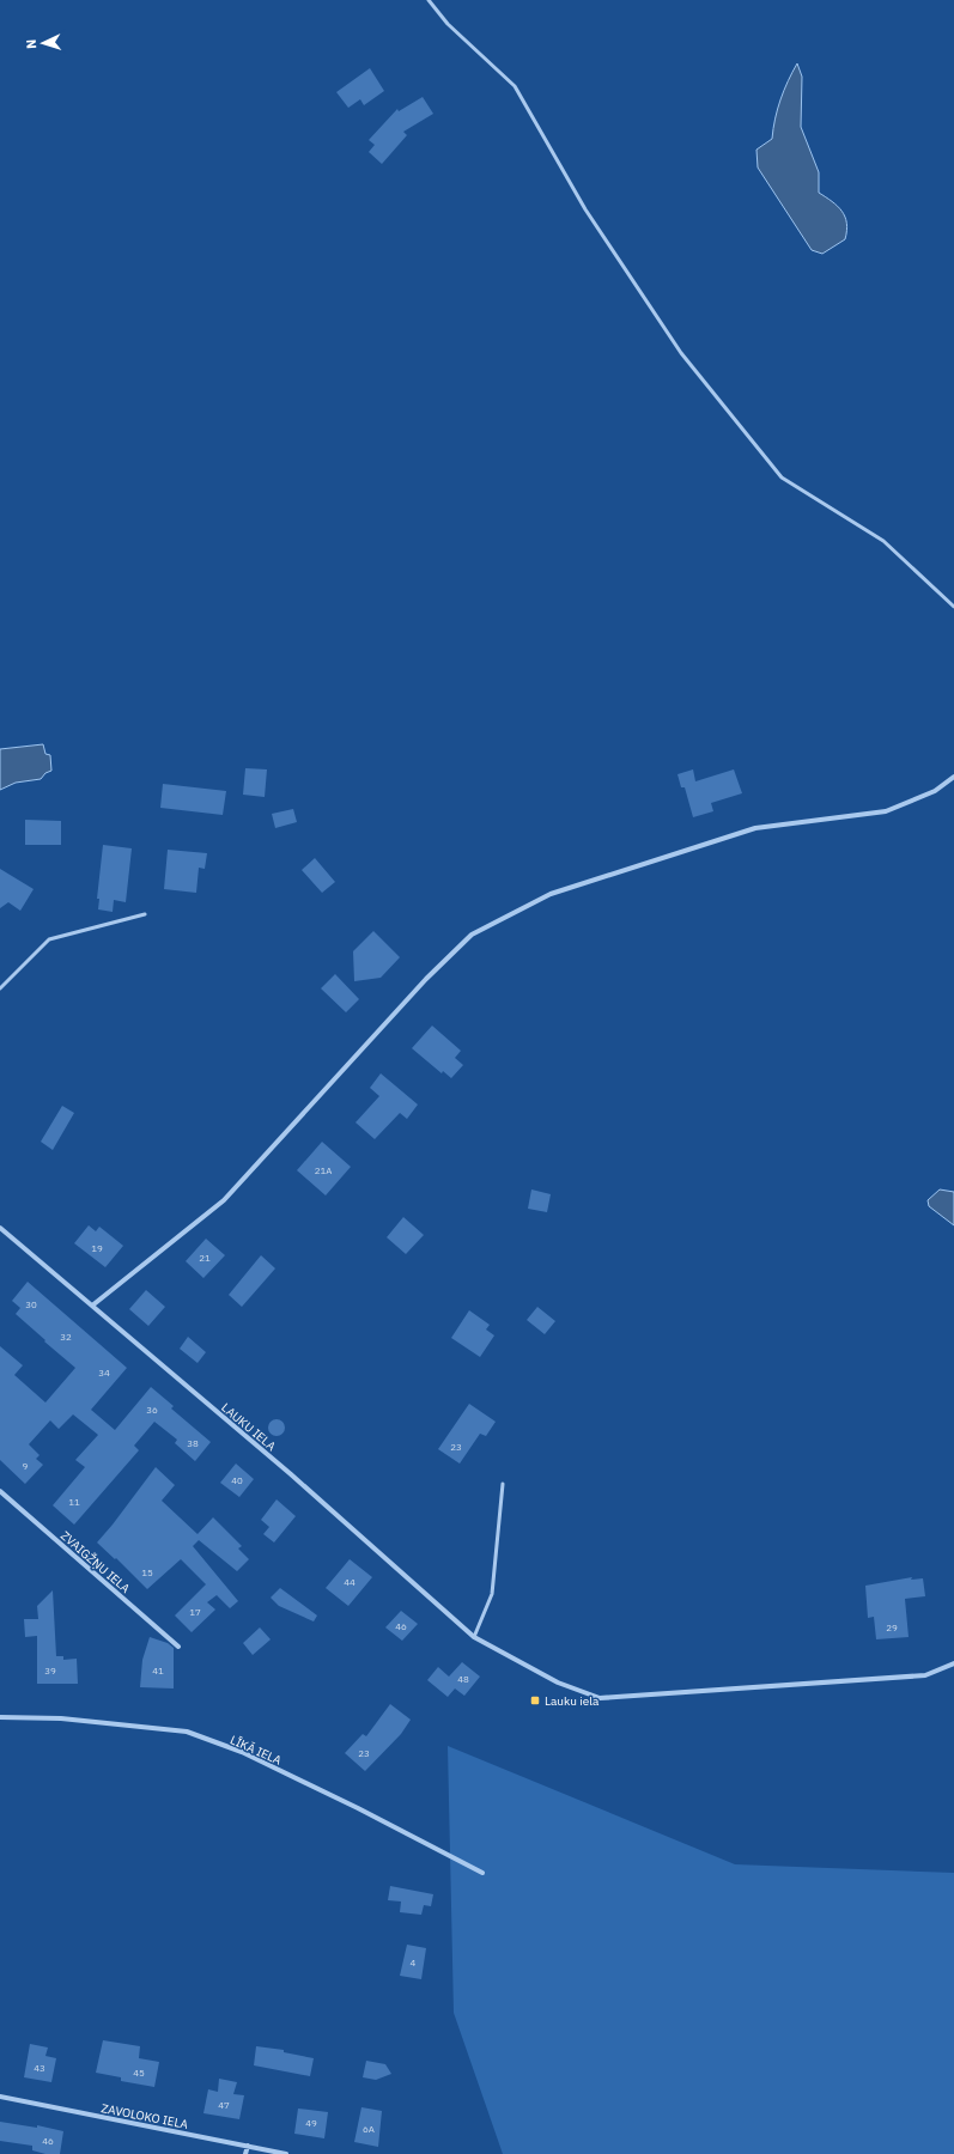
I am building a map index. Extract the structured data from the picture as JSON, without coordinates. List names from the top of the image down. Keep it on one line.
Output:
{"streets":{"street":["LAUKU IELA","ZVAIGŽŅU IELA","LĪKĀ IELA","ZAVOLOKO IELA"]},"places":{"transit":["Lauku iela"]},"house_numbers":["21A","19","21","30","32","34","36","38","23","9","40","11","15","44","17","46","29","39","41","48","23","4","43","45","47","49","6A","46"],"north":"left"}
